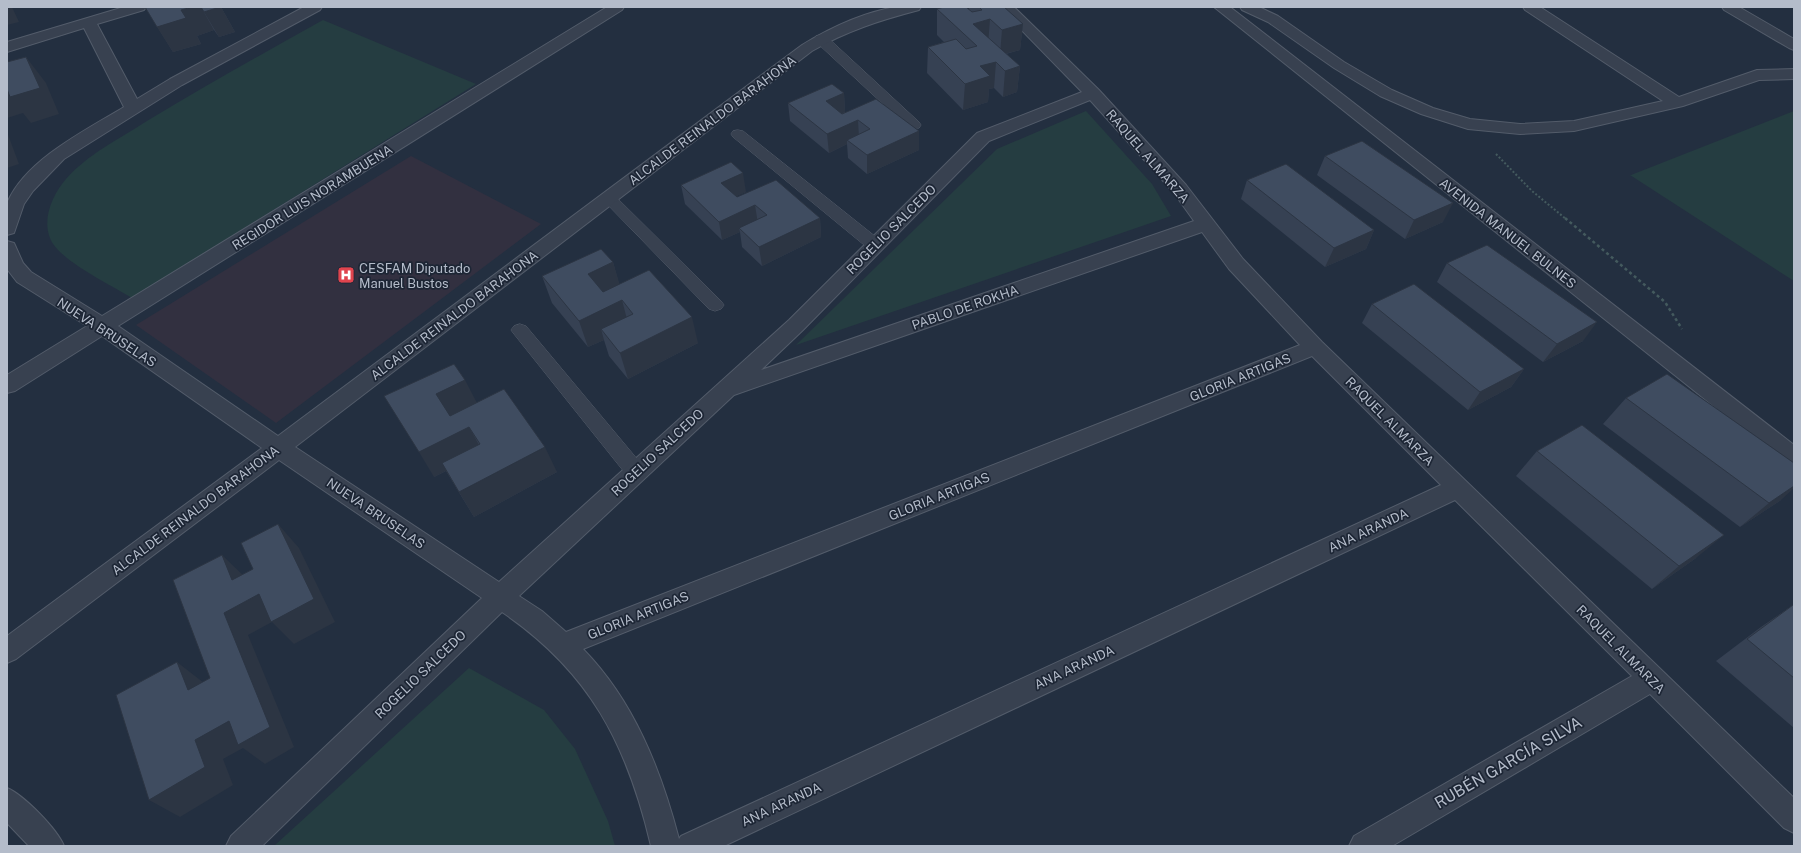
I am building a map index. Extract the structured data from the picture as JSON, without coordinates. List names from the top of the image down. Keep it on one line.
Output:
{"streets":{"street":["ALCALDE REINALDO BARAHONA","RAQUEL ALMARZA","REGIDOR LUIS NORAMBUENA","ROGELIO SALCEDO","AVENIDA MANUEL BULNES","PABLO DE ROKHA","NUEVA BRUSELAS","GLORIA ARTIGAS","ANA ARANDA","RUBÉN GARCÍA SILVA"]},"crossings":[["ALCALDE REINALDO BARAHONA","NUEVA BRUSELAS"],["RAQUEL ALMARZA","ROGELIO SALCEDO"],["RAQUEL ALMARZA","PABLO DE ROKHA"],["RAQUEL ALMARZA","GLORIA ARTIGAS"],["RAQUEL ALMARZA","ANA ARANDA"],["RAQUEL ALMARZA","RUBÉN GARCÍA SILVA"],["REGIDOR LUIS NORAMBUENA","NUEVA BRUSELAS"],["ROGELIO SALCEDO","PABLO DE ROKHA"],["ROGELIO SALCEDO","NUEVA BRUSELAS"],["NUEVA BRUSELAS","GLORIA ARTIGAS"]],"places":{"hospital":["CESFAM Diputado Manuel Bustos"]}}
